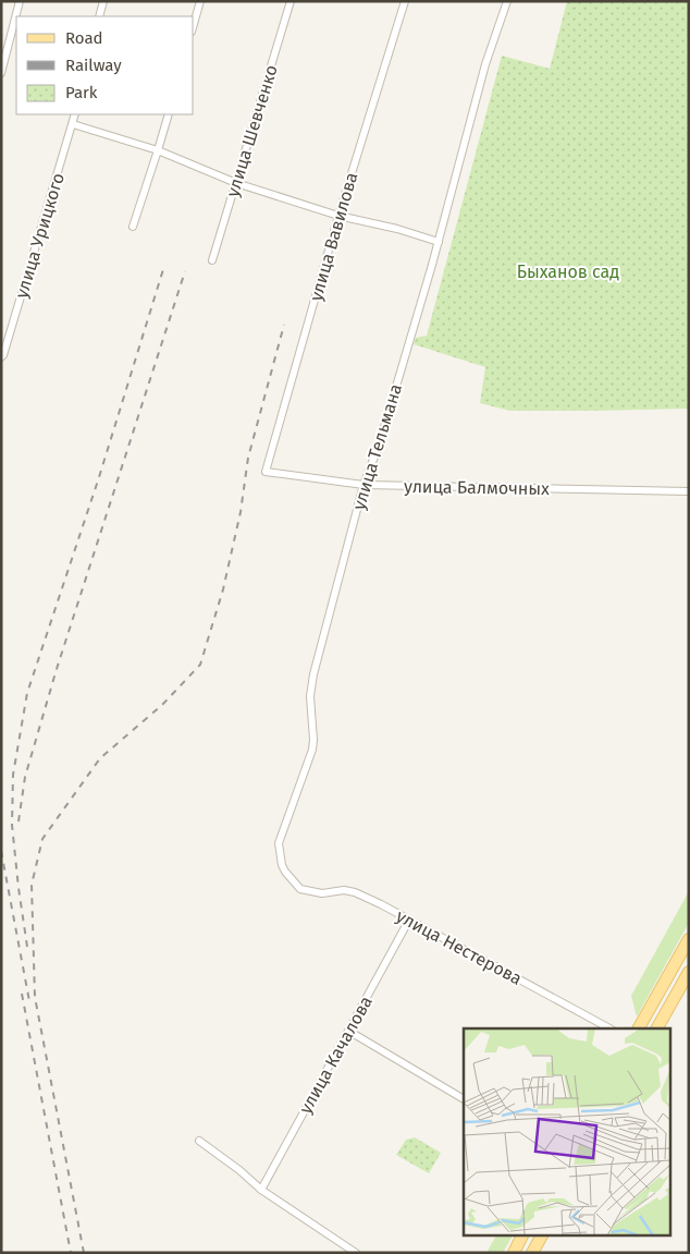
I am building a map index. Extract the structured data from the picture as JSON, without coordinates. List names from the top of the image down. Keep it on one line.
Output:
{"streets":{"street":["улица Шевченко","улица Урицкого","улица Вавилова","улица Тельмана","улица Балмочных","улица Нестерова","улица Качалова"]},"crossings":[["улица Вавилова","улица Балмочных"],["улица Тельмана","улица Балмочных"],["улица Тельмана","улица Нестерова"],["улица Нестерова","улица Качалова"]],"parks":["Быханов сад"],"legend":["Road","Railway","Park"]}
